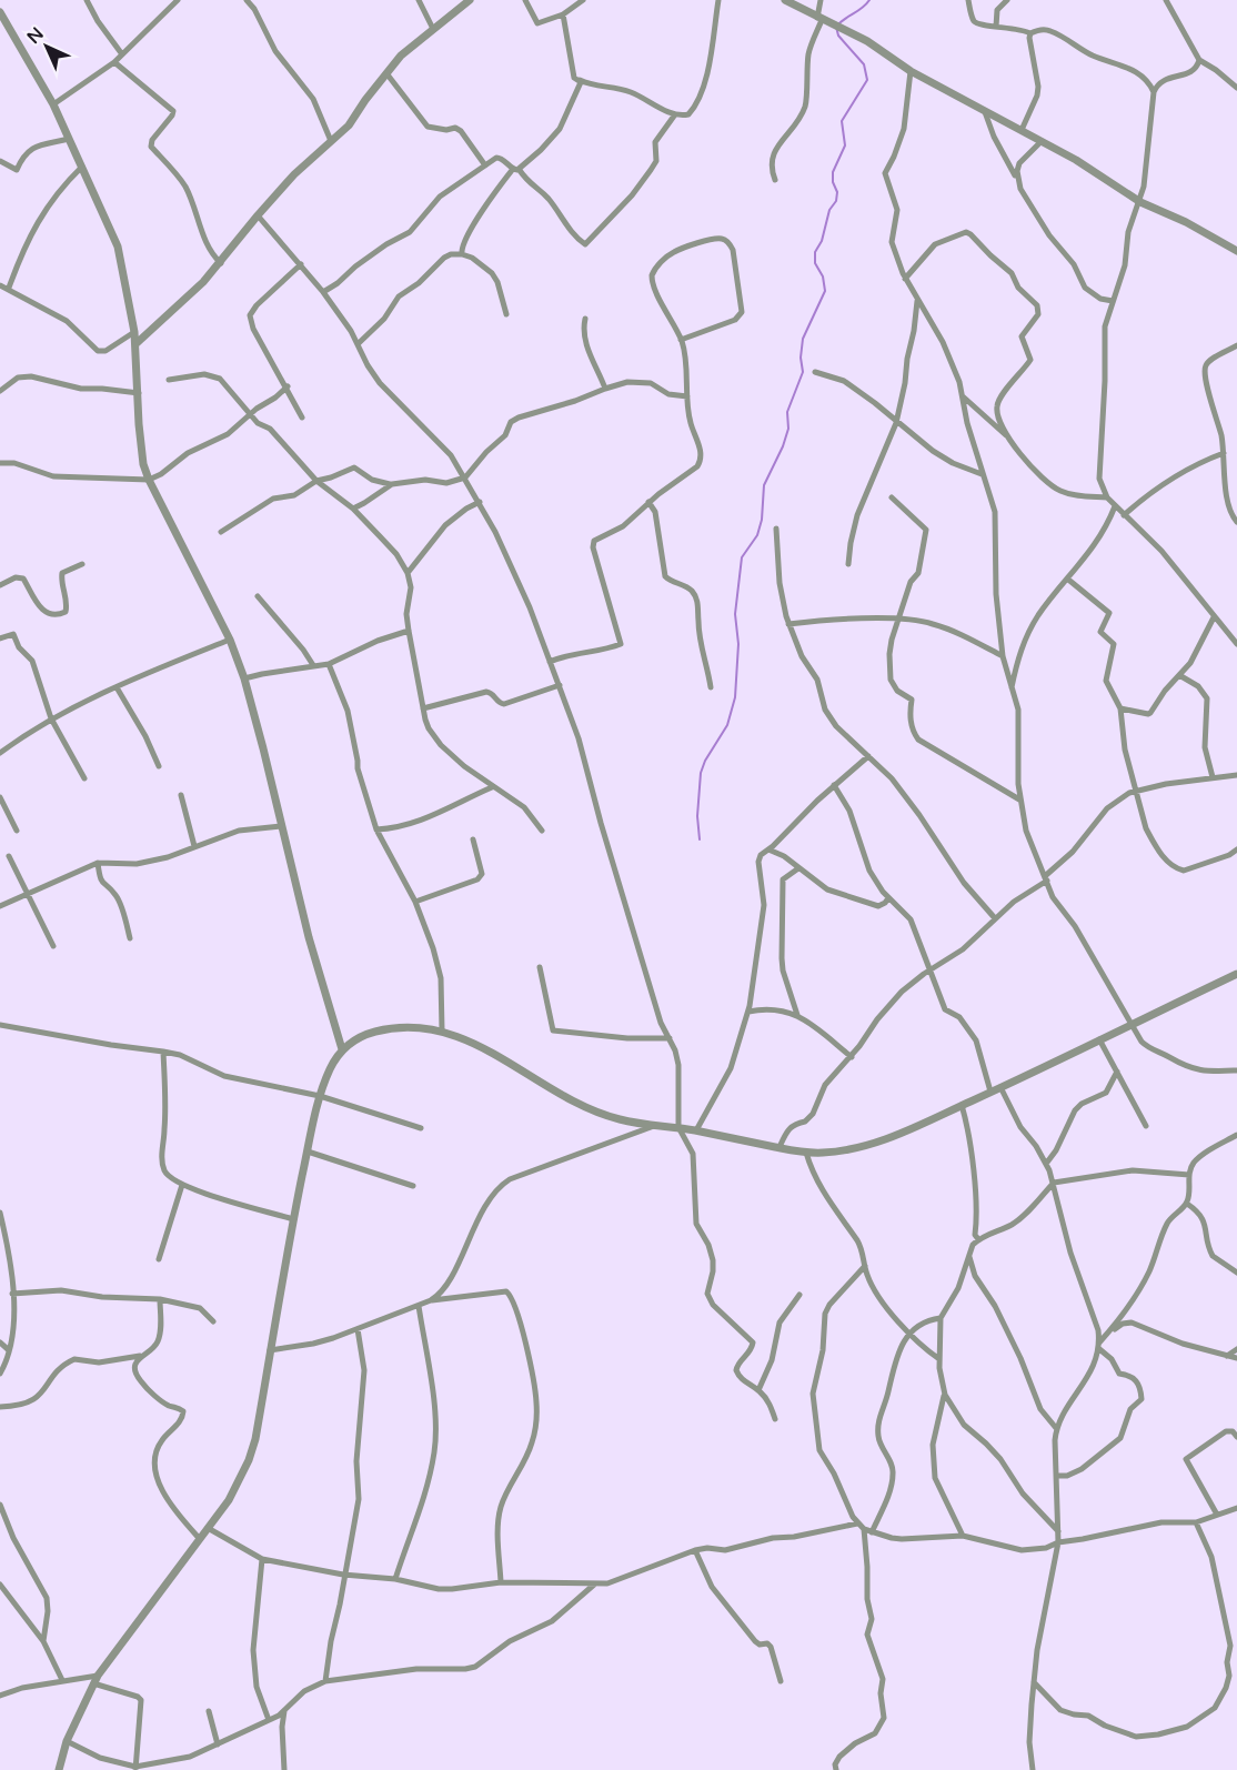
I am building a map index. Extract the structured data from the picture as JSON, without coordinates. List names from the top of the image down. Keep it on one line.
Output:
{"north":"top left"}
